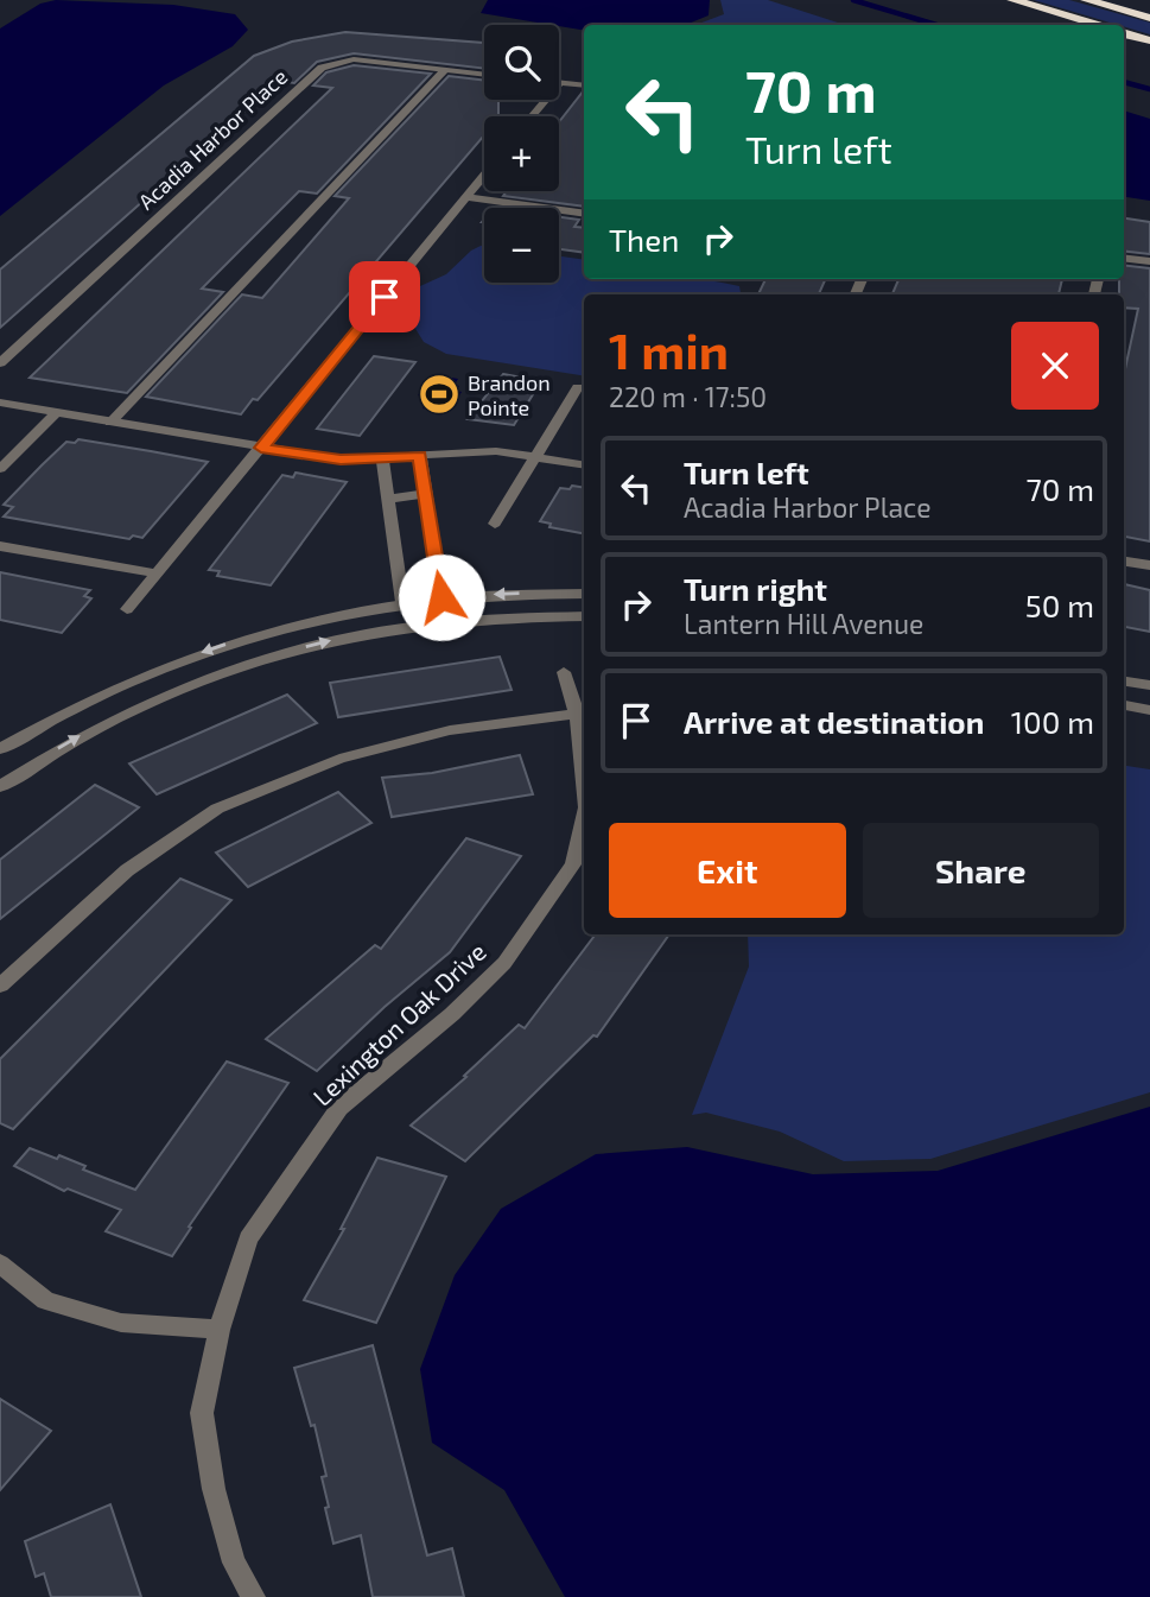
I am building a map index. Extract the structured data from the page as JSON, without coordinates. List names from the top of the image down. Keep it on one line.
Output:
{"streets":{"street":["Acadia Harbor Place","Lexington Oak Drive"]},"places":{"sports":["Brandon Pointe"]},"page":{"map_buttons":["+","−"],"turn":["70 m","Turn left"],"then":"Then","heading":["1 min","220 m · 17:50"],"list":[{"name":"Turn left","note":"Acadia Harbor Place","value":"70 m"},{"name":"Turn right","note":"Lantern Hill Avenue","value":"50 m"},{"name":"Arrive at destination","value":"100 m"}],"buttons":["Exit","Share"]}}
